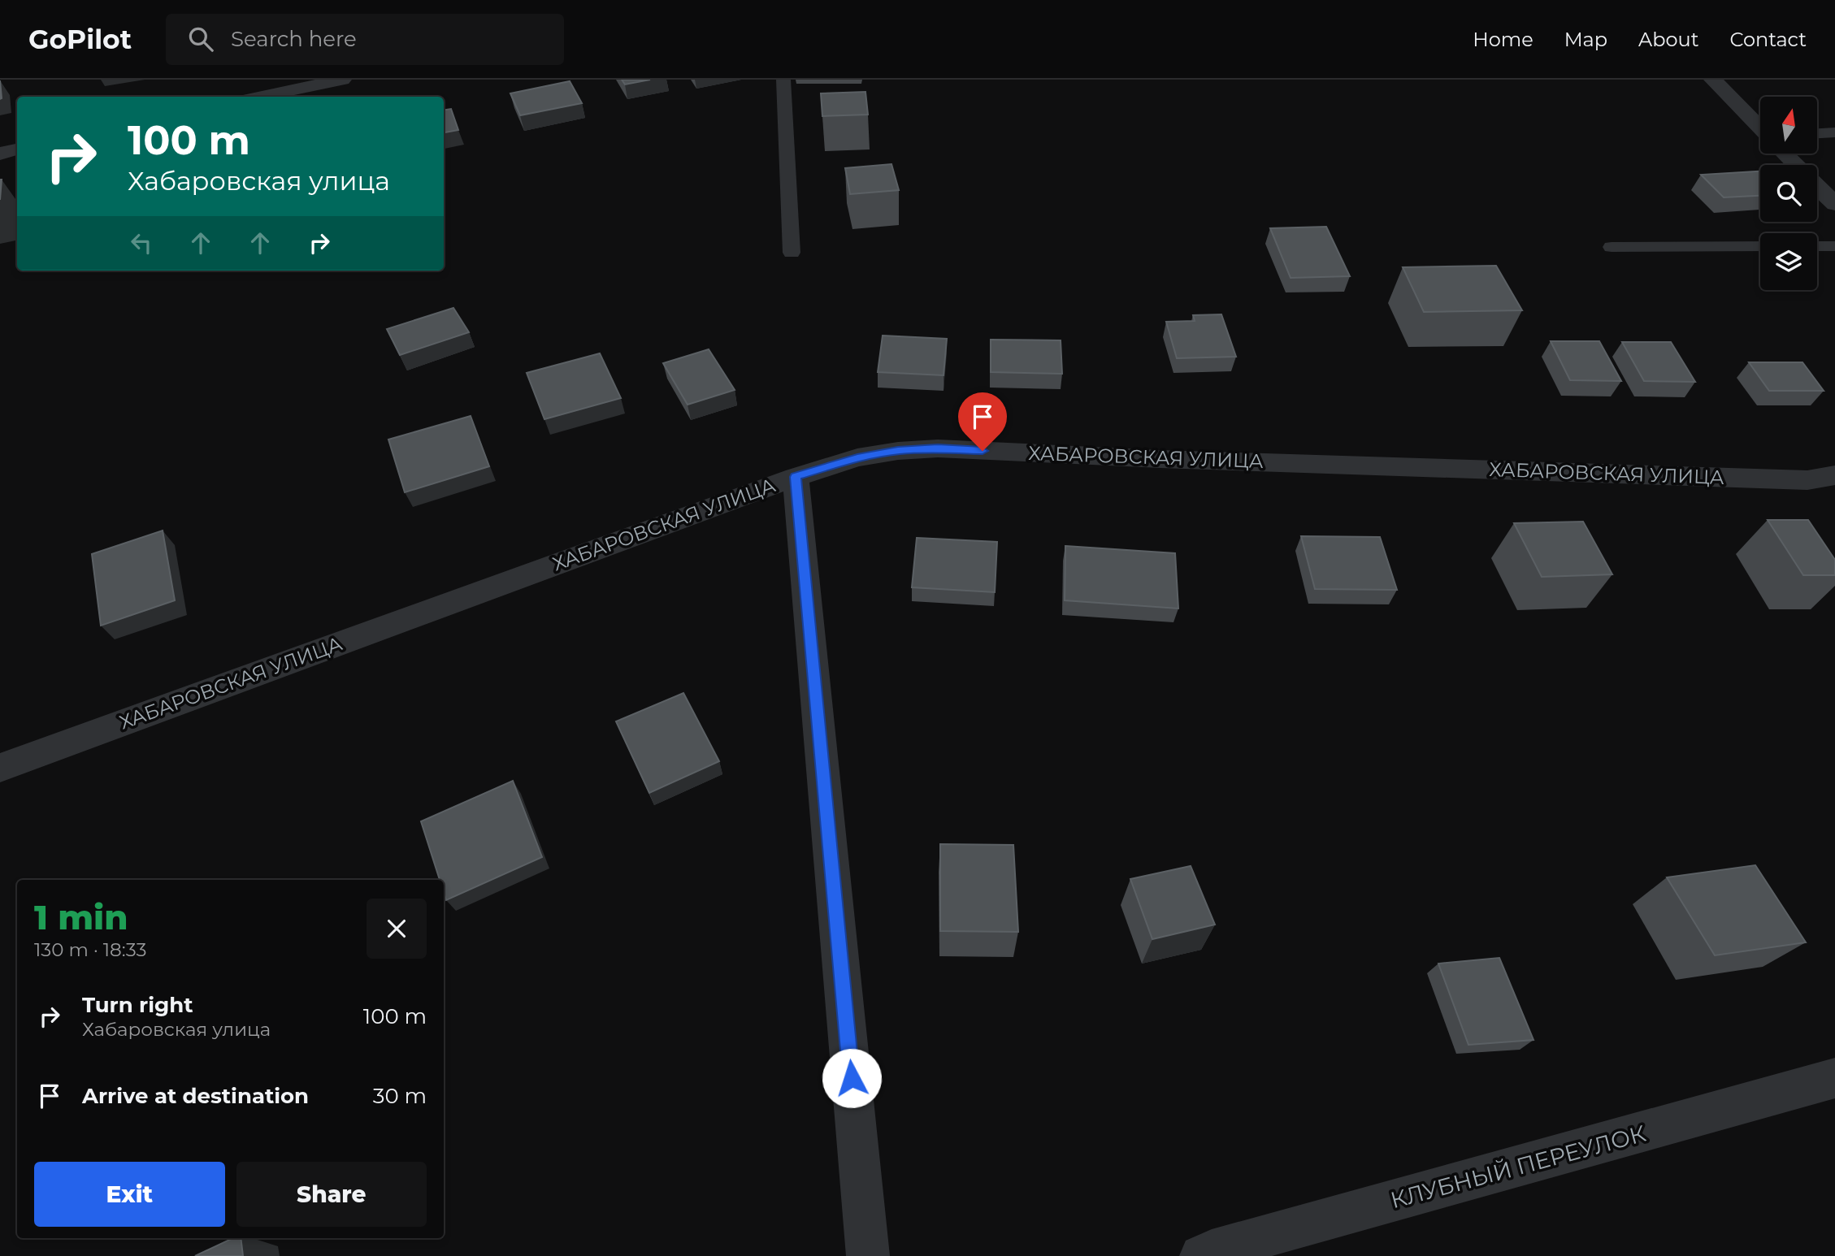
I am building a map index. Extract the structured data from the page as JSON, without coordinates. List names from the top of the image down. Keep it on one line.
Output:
{"streets":{"street":["ХАБАРОВСКАЯ УЛИЦА","КЛУБНЫЙ ПЕРЕУЛОК"]},"north":"top","page":{"header":"GoPilot","search":"Search here","nav":["Home","Map","About","Contact"],"turn":["100 m","Хабаровская улица"],"heading":["1 min","130 m · 18:33"],"list":[{"name":"Turn right","note":"Хабаровская улица","value":"100 m"},{"name":"Arrive at destination","value":"30 m"}],"buttons":["Exit","Share"]}}
